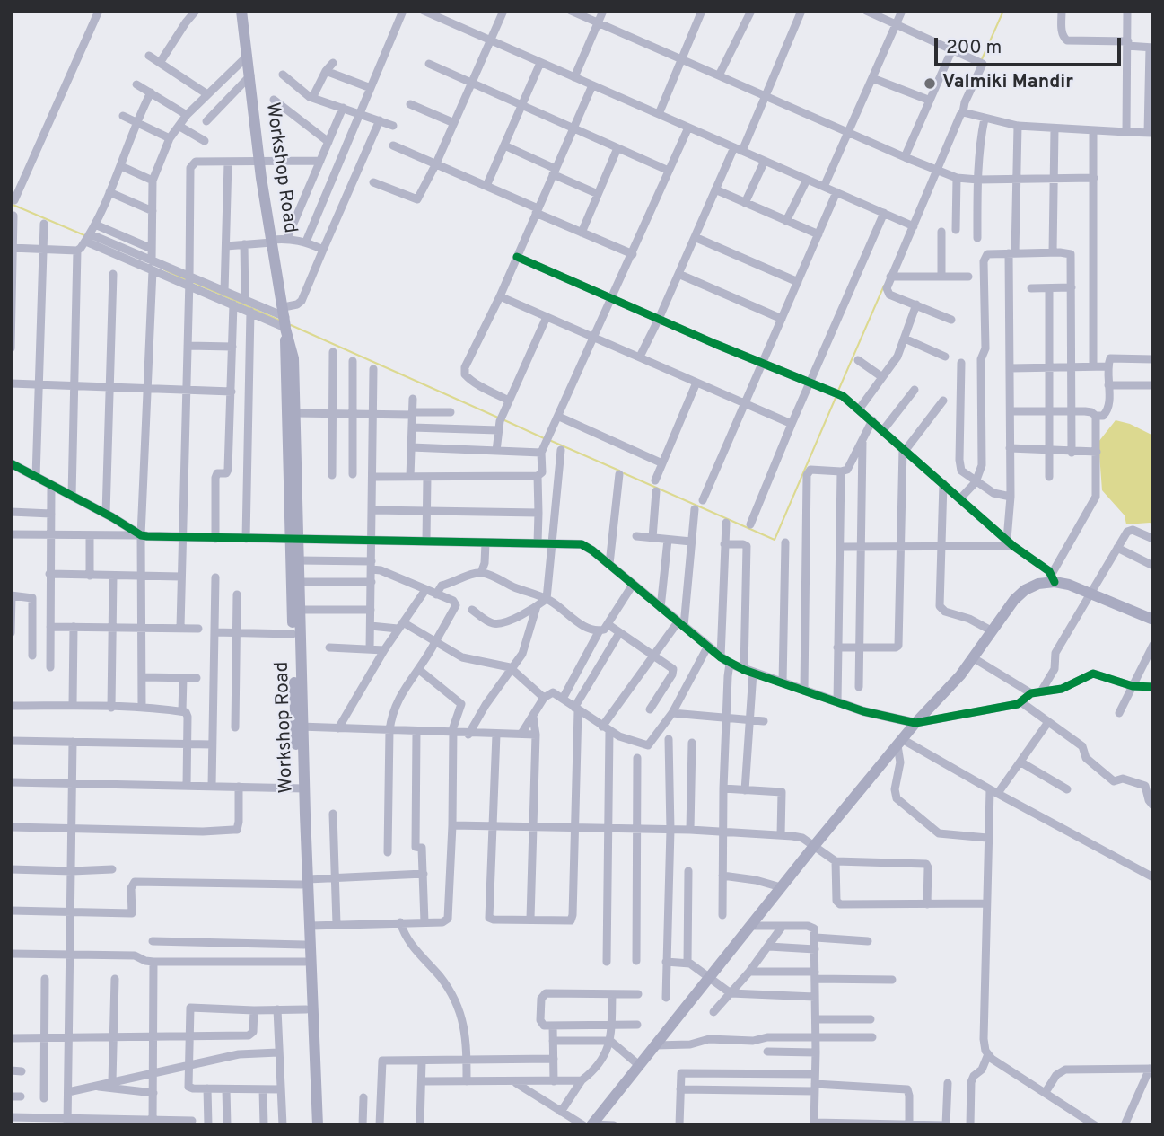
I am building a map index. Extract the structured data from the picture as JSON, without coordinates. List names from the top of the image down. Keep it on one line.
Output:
{"streets":{"main road":["Workshop Road"]},"places":["Valmiki Mandir"],"scale_bar":"200 m"}
